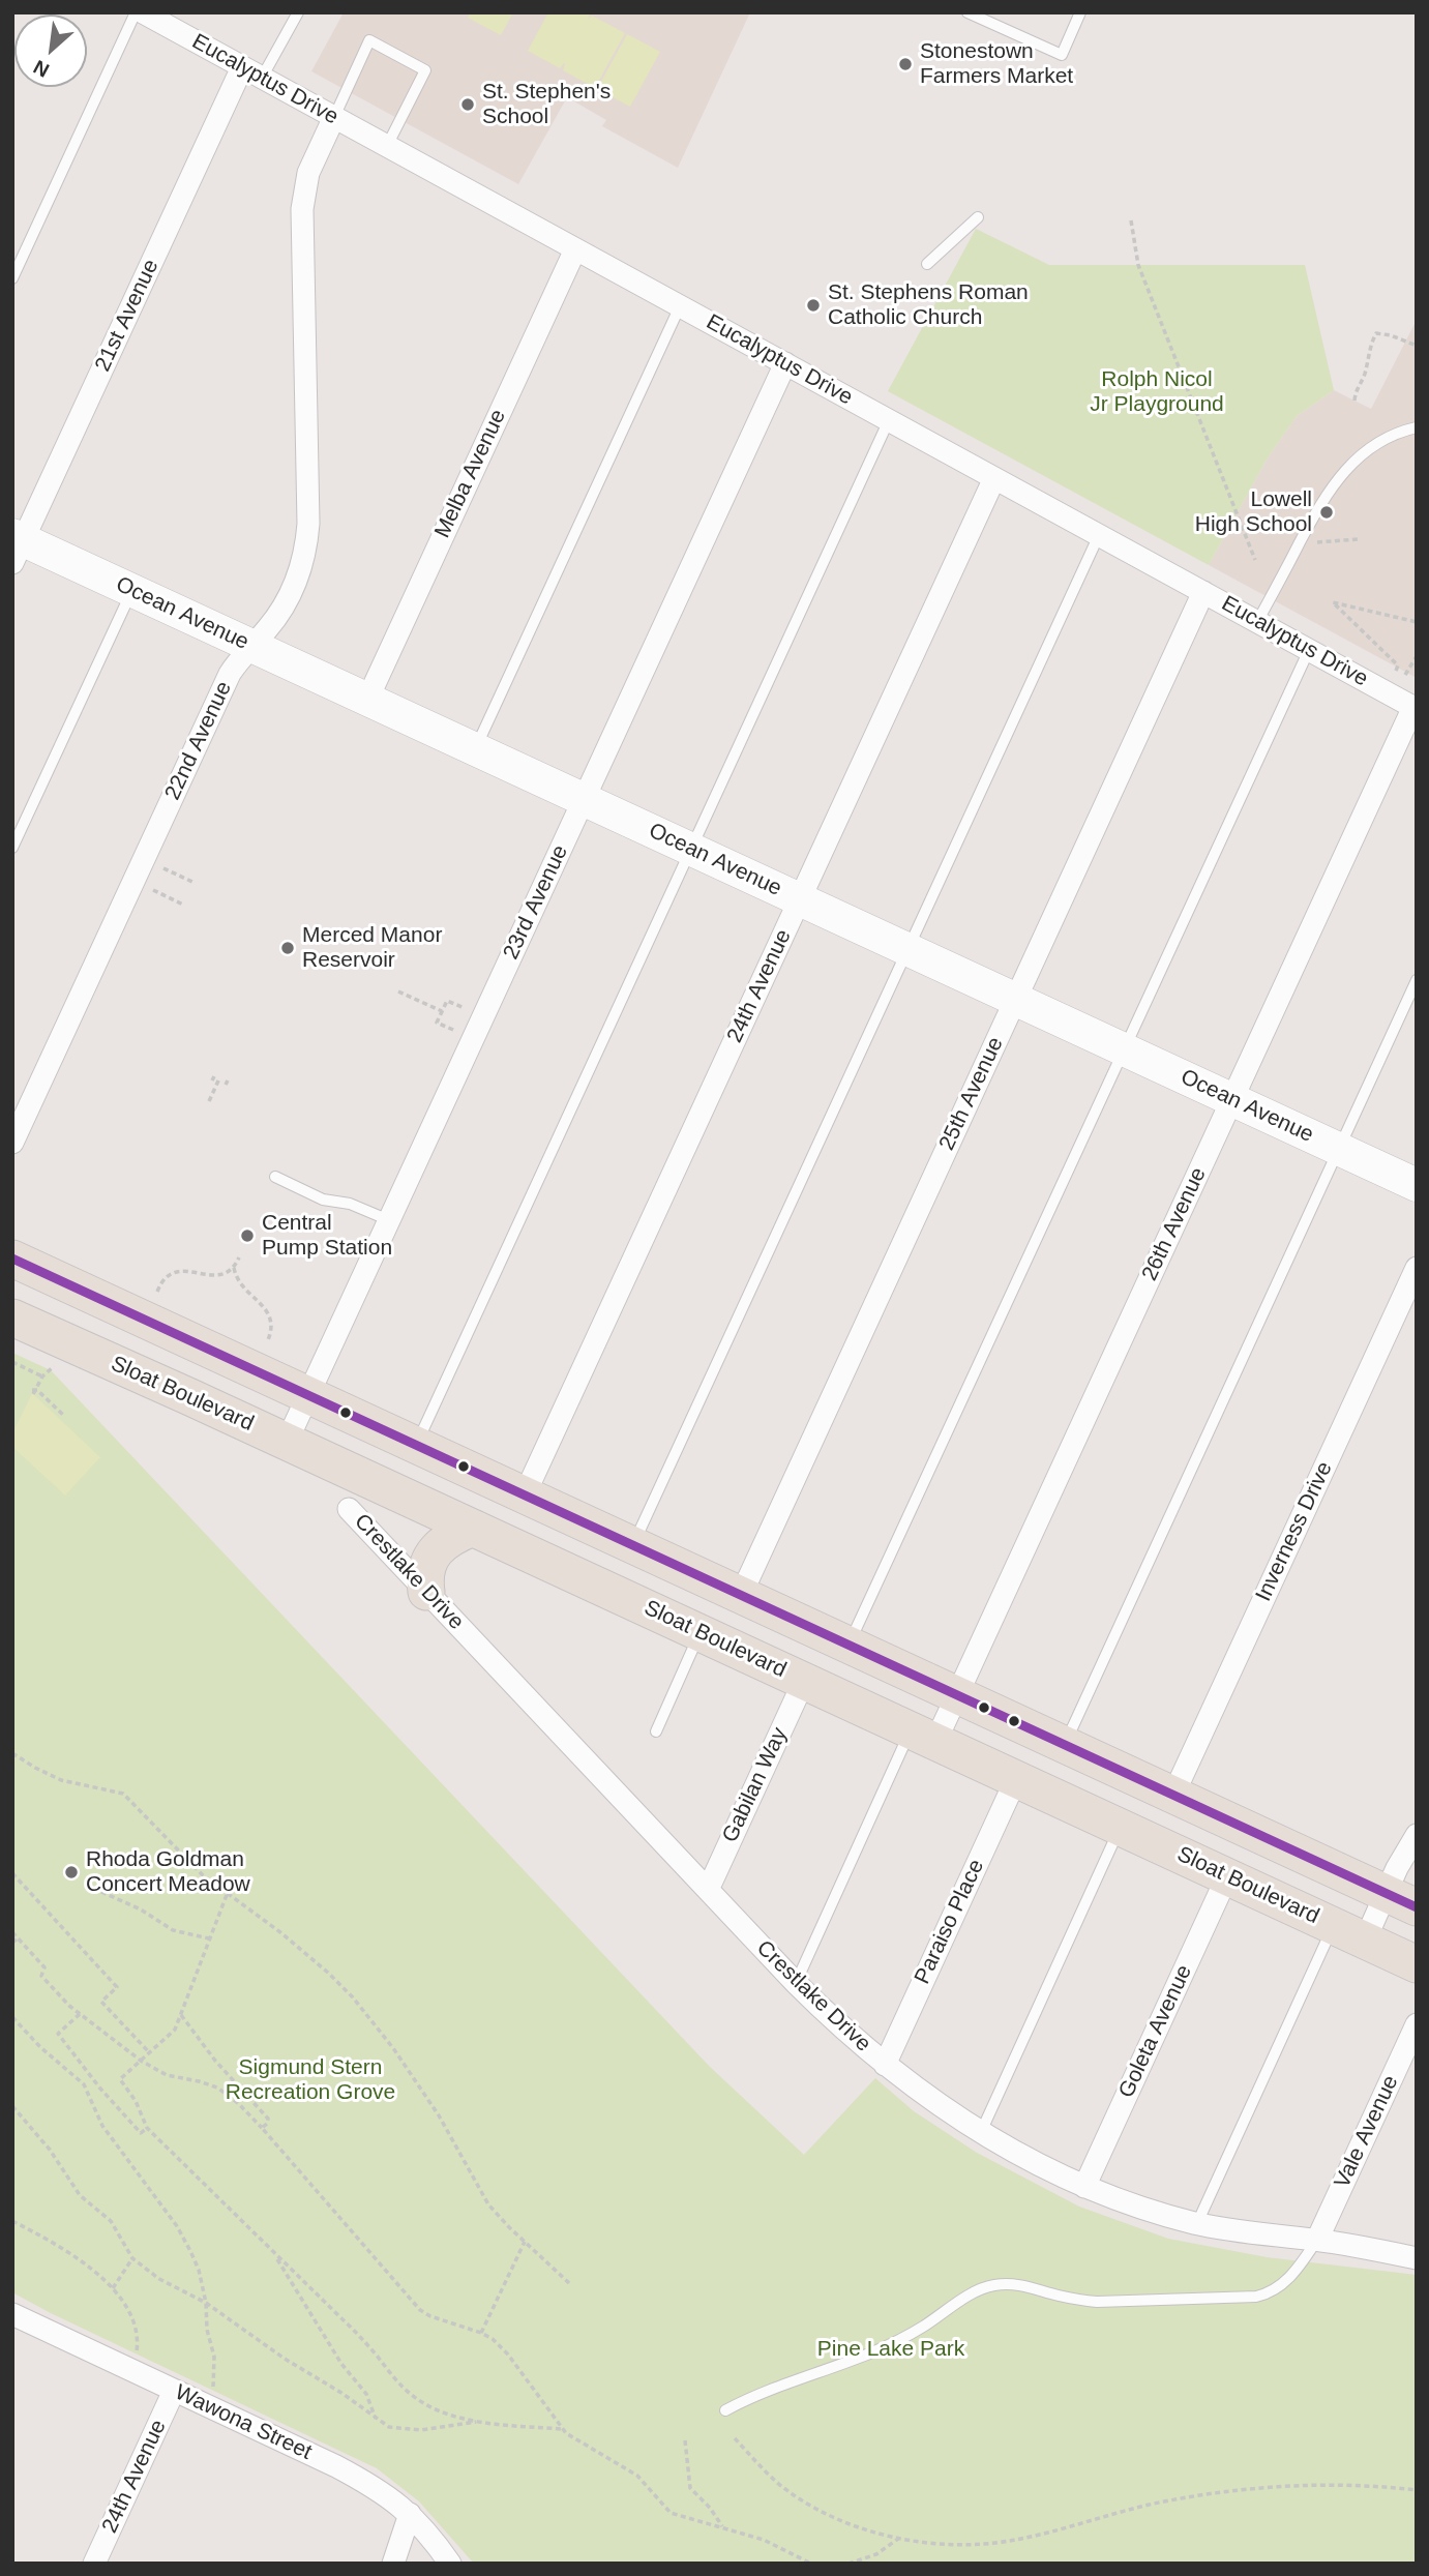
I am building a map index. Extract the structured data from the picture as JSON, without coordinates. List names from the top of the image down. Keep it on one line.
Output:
{"streets":{"main road":["Sloat Boulevard"],"street":["Eucalyptus Drive","21st Avenue","Melba Avenue","Ocean Avenue","22nd Avenue","23rd Avenue","24th Avenue","25th Avenue","26th Avenue","Inverness Drive","Crestlake Drive","Gabilan Way","Paraiso Place","Goleta Avenue","Vale Avenue","Wawona Street"]},"crossings":[["Eucalyptus Drive","21st Avenue"],["Eucalyptus Drive","Melba Avenue"],["Eucalyptus Drive","22nd Avenue"],["Eucalyptus Drive","23rd Avenue"],["Eucalyptus Drive","24th Avenue"],["Eucalyptus Drive","25th Avenue"],["Eucalyptus Drive","26th Avenue"],["21st Avenue","Ocean Avenue"],["Melba Avenue","Ocean Avenue"],["Ocean Avenue","22nd Avenue"],["Ocean Avenue","23rd Avenue"],["Ocean Avenue","24th Avenue"],["Ocean Avenue","25th Avenue"],["Ocean Avenue","26th Avenue"],["23rd Avenue","Sloat Boulevard"],["24th Avenue","Wawona Street"],["26th Avenue","Sloat Boulevard"],["Sloat Boulevard","Gabilan Way"],["Sloat Boulevard","Paraiso Place"],["Sloat Boulevard","Goleta Avenue"],["Crestlake Drive","Gabilan Way"],["Crestlake Drive","Paraiso Place"],["Crestlake Drive","Goleta Avenue"],["Crestlake Drive","Vale Avenue"]],"parks":["Rolph Nicol Jr Playground","Sigmund Stern Recreation Grove","Pine Lake Park"],"places":["Stonestown Farmers Market","St. Stephen's School","St. Stephens Roman Catholic Church","Lowell High School","Merced Manor Reservoir","Central Pump Station","Rhoda Goldman Concert Meadow"],"north":"bottom left"}
